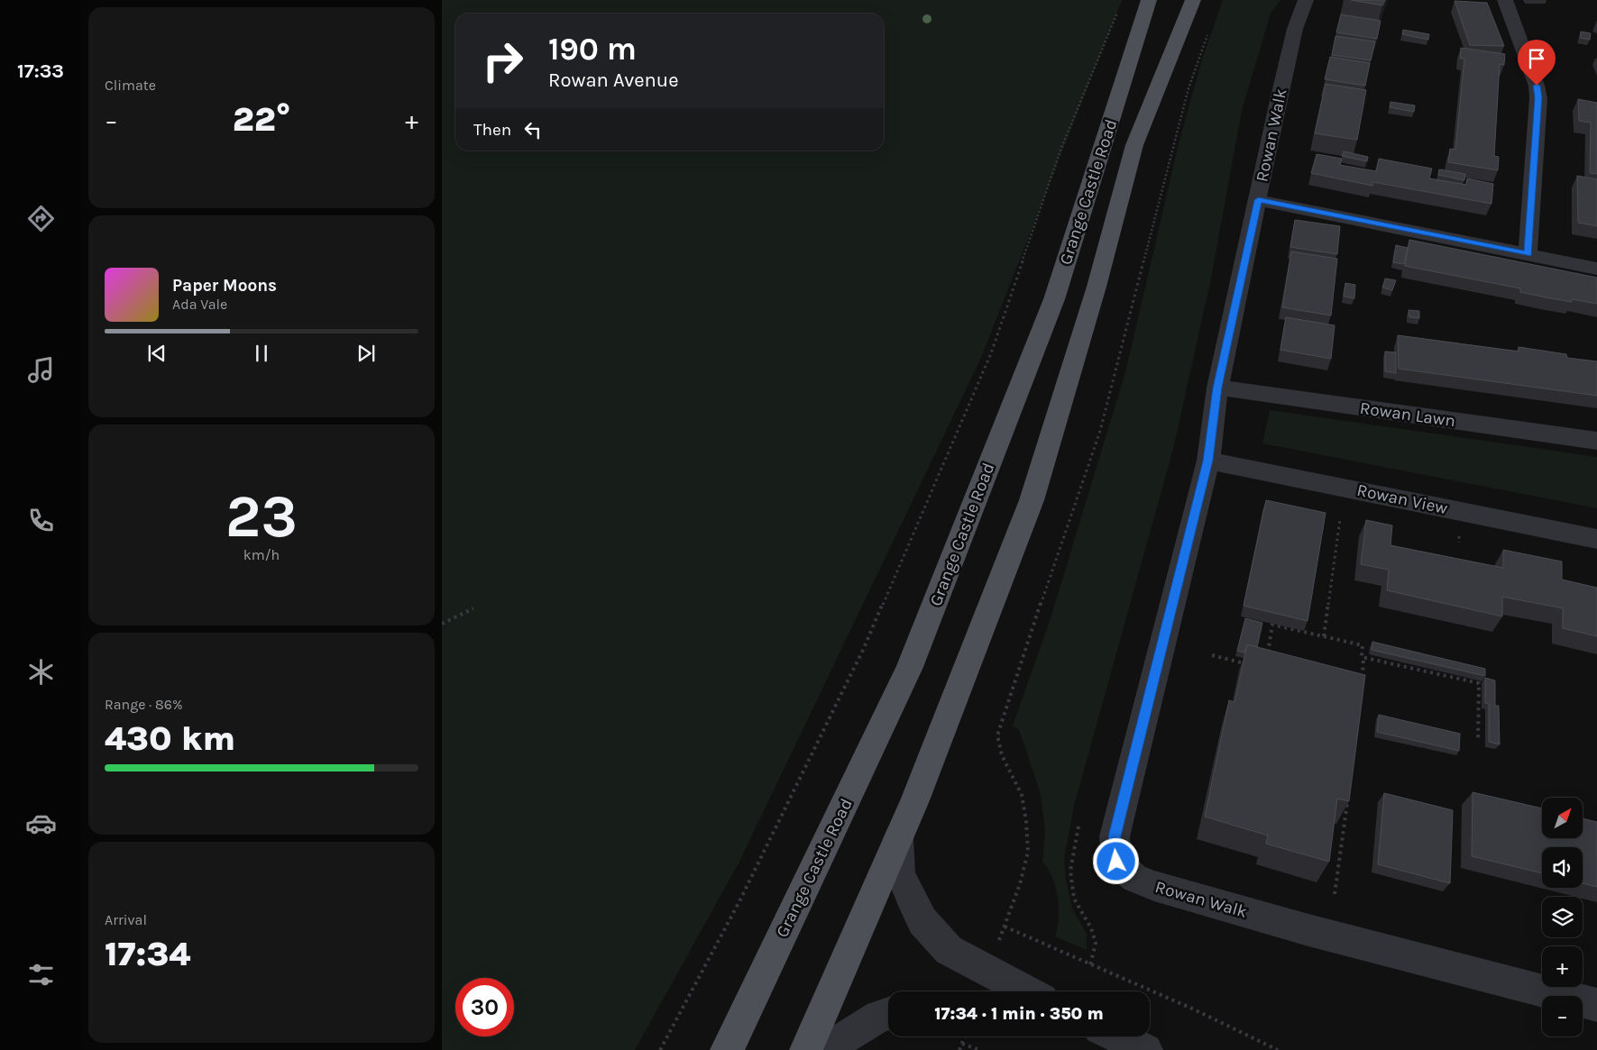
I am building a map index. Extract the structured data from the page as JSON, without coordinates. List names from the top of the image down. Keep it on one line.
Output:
{"streets":{"main road":["Grange Castle Road"],"street":["Rowan Walk","Rowan Lawn","Rowan View"]},"crossings":[["Rowan Walk","Rowan Lawn"],["Rowan Walk","Rowan View"]],"north":"top right","page":{"tabs":"17:33","tile":["Climate",["23","km/h"],["Range · 86%","430 km"],["Arrival","17:34"]],"turn":["190 m","Rowan Avenue"],"heat":["−","22°","+"],"then":"Then","song":["Paper Moons","Ada Vale"],"map_buttons":["+","−"],"limit":"30","trip":"17:34 · 1 min · 350 m"}}
